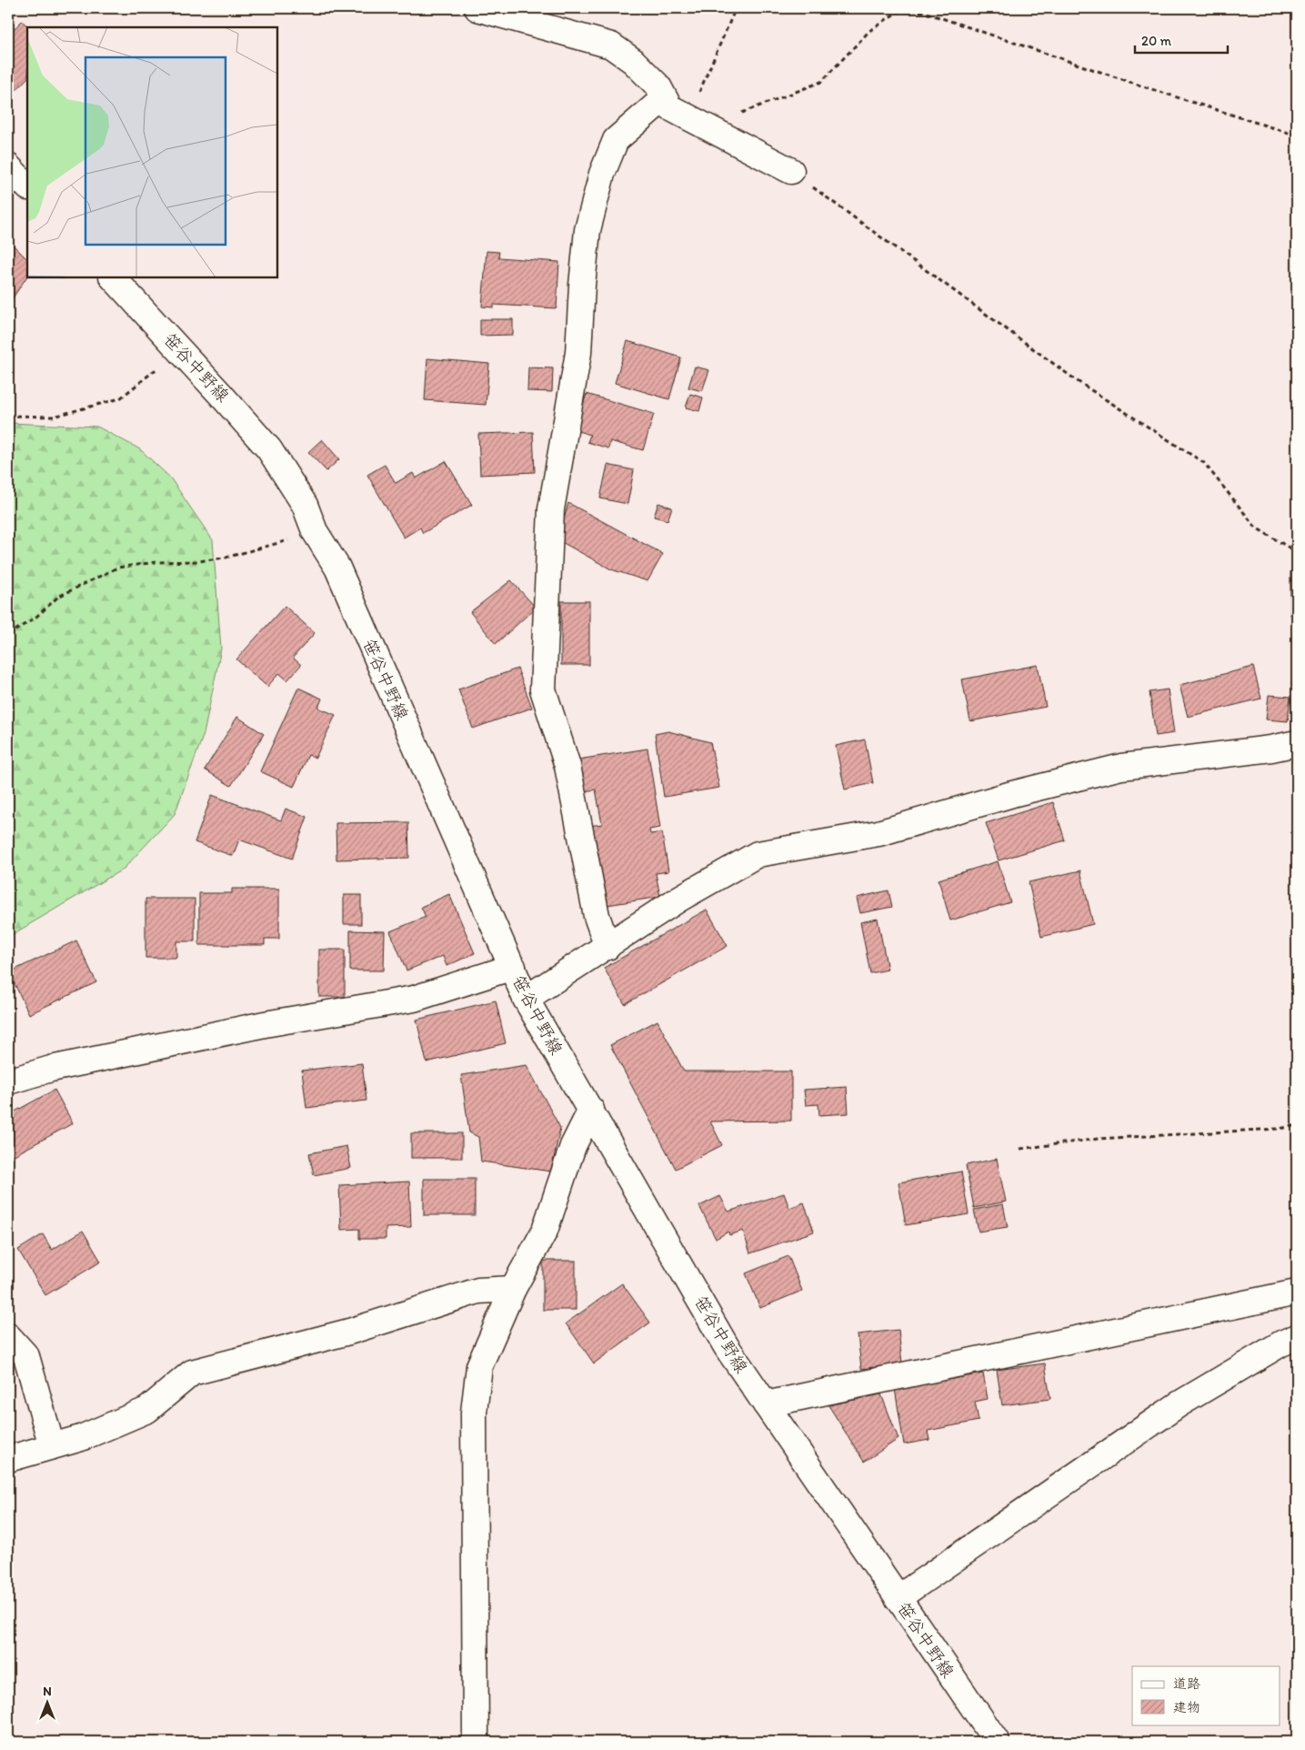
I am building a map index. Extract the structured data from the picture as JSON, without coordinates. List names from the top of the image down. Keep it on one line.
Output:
{"streets":{"street":["笹谷中野線"]},"legend":["道路","建物"],"scale_bar":"20 m","north":"top"}
